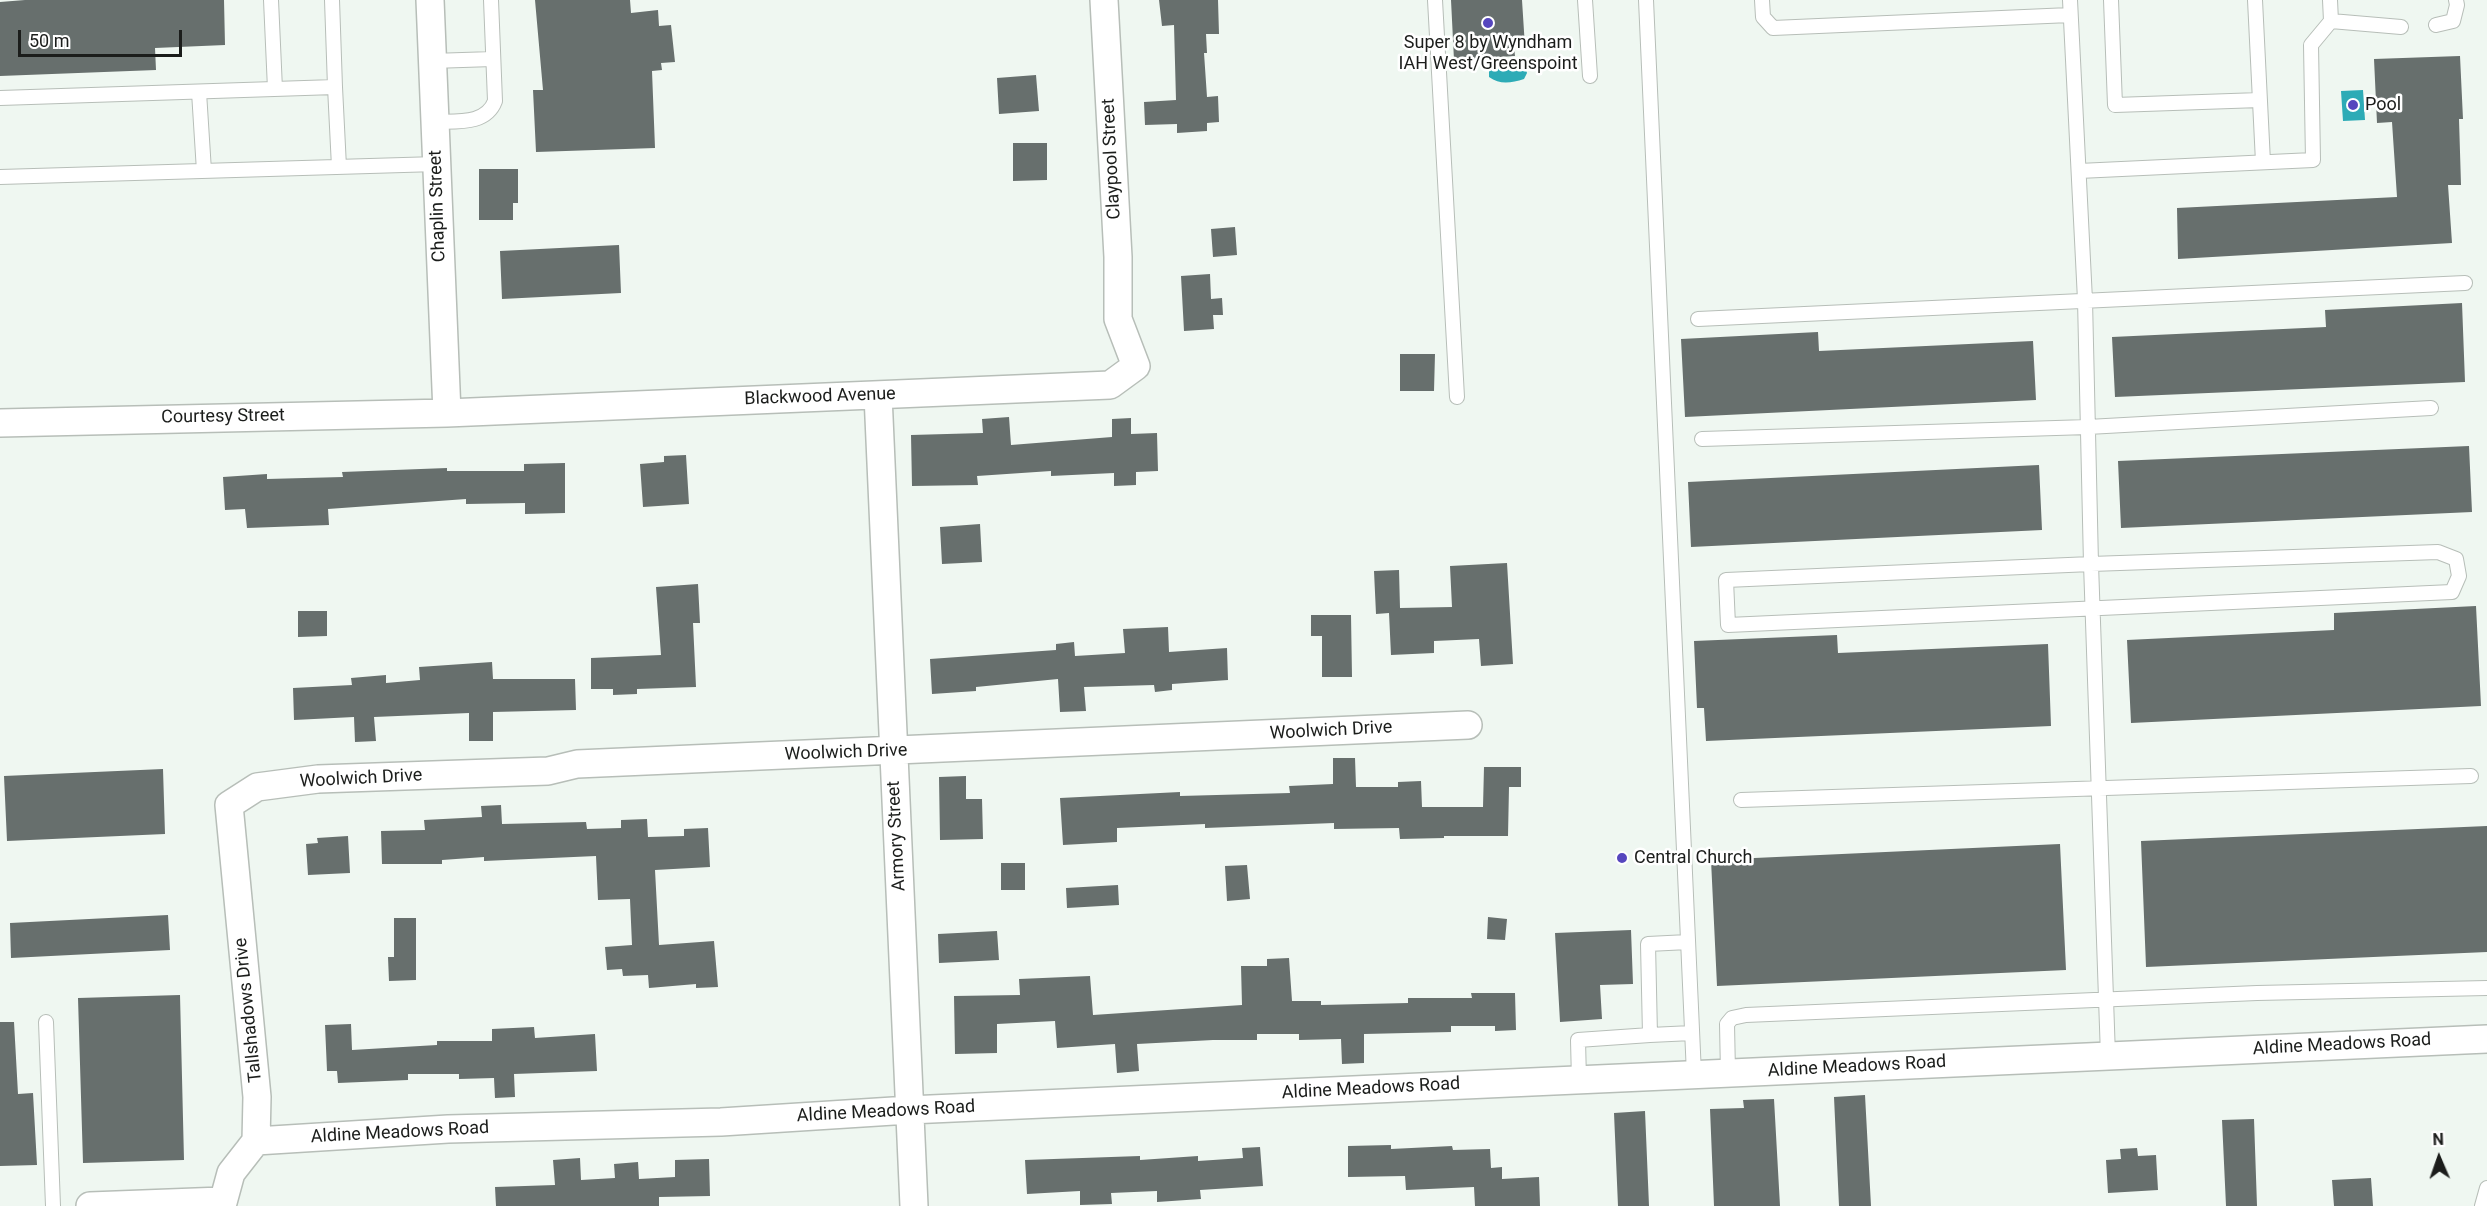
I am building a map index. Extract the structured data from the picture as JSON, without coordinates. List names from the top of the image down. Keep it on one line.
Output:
{"streets":{"street":["Claypool Street","Chaplin Street","Blackwood Avenue","Courtesy Street","Woolwich Drive","Armory Street","Tallshadows Drive","Aldine Meadows Road"]},"crossings":[["Claypool Street","Blackwood Avenue"],["Chaplin Street","Blackwood Avenue"],["Chaplin Street","Courtesy Street"],["Blackwood Avenue","Courtesy Street"],["Blackwood Avenue","Armory Street"],["Woolwich Drive","Armory Street"],["Woolwich Drive","Tallshadows Drive"],["Armory Street","Aldine Meadows Road"],["Tallshadows Drive","Aldine Meadows Road"]],"places":["Super 8 by Wyndham IAH West/Greenspoint","Pool","Central Church"],"scale_bar":"50 m","north":"top"}
